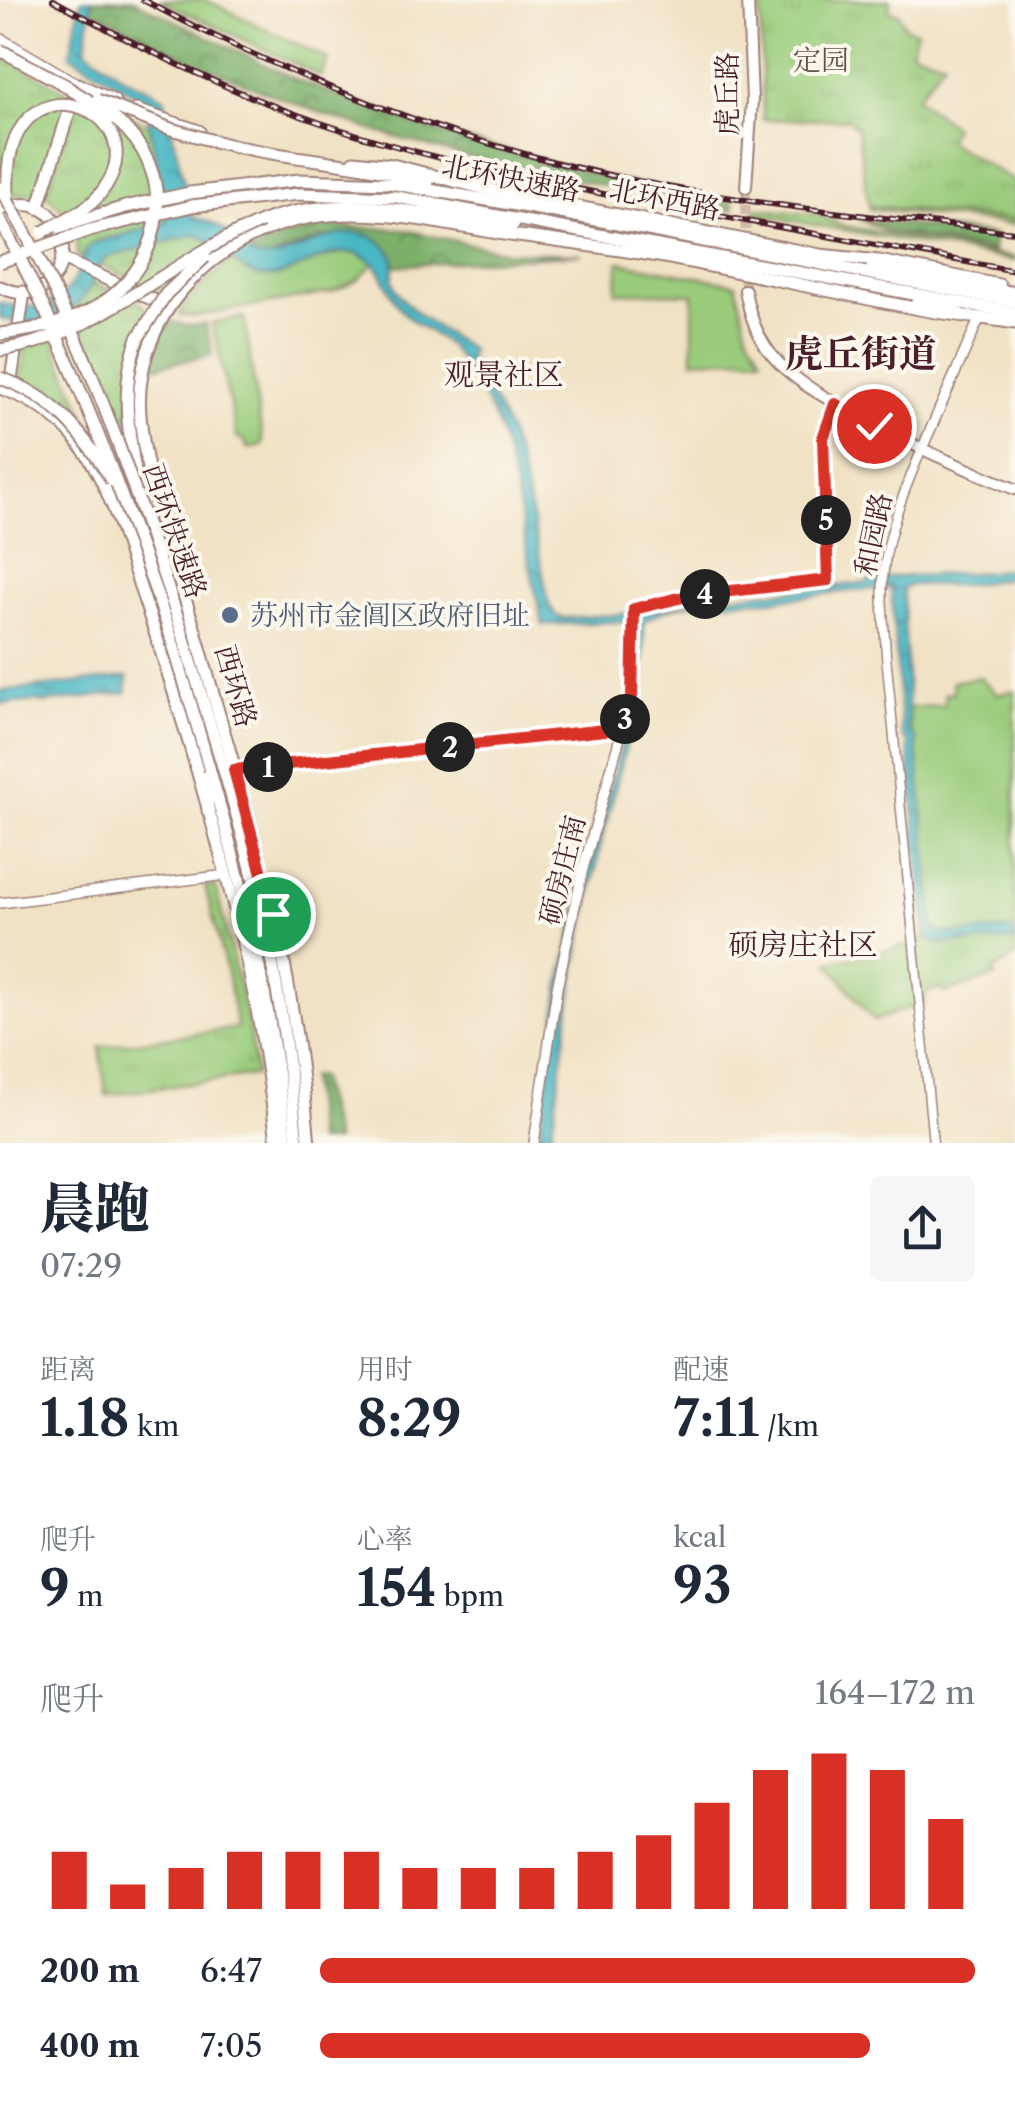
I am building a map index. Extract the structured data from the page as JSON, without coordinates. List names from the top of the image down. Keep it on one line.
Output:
{"streets":{"main road":["虎丘路","北环快速路","北环西路","西环快速路","西环路"],"street":["和园路","硕房庄南"]},"crossings":[["北环西路","和园路"],["北环西路","西环路"]],"districts":["虎丘街道","观景社区","硕房庄社区"],"parks":["定园"],"places":["苏州市金阊区政府旧址"],"page":{"pins":["5","4","3","2","1"],"heading":["晨跑","07:29"],"stats":[["距离","1.18 km"],["用时","8:29"],["配速","7:11 /km"],["爬升","9 m"],["心率","154 bpm"],["kcal","93"]],"chart":["爬升","164–172 m"],"list":[{"name":"200 m","note":"6:47"},{"name":"400 m","note":"7:05"}]}}
